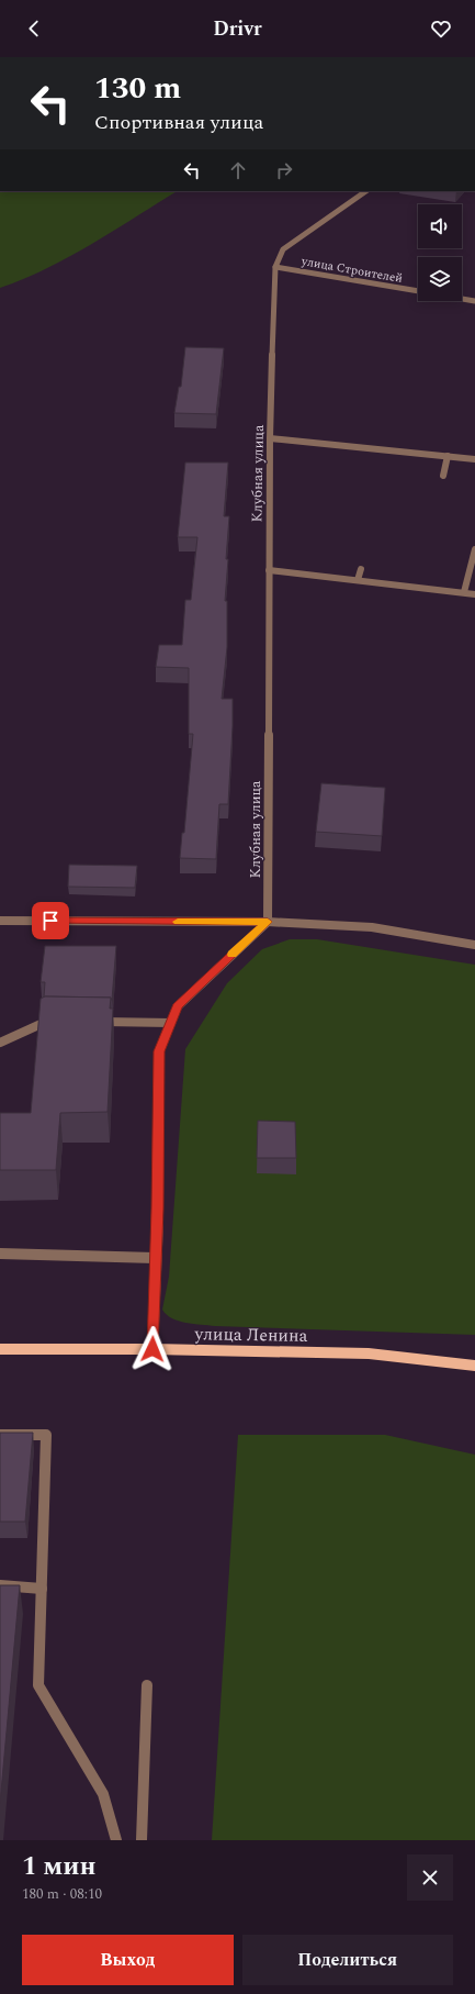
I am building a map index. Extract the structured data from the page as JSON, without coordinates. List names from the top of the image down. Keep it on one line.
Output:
{"streets":{"main road":["улица Ленина"],"street":["улица Строителей","Клубная улица"]},"crossings":[["улица Строителей","Клубная улица"]],"page":{"header":"Drivr","turn":["130 m","Спортивная улица"],"heading":["1 мин","180 m · 08:10"],"buttons":["Выход","Поделиться"]}}
